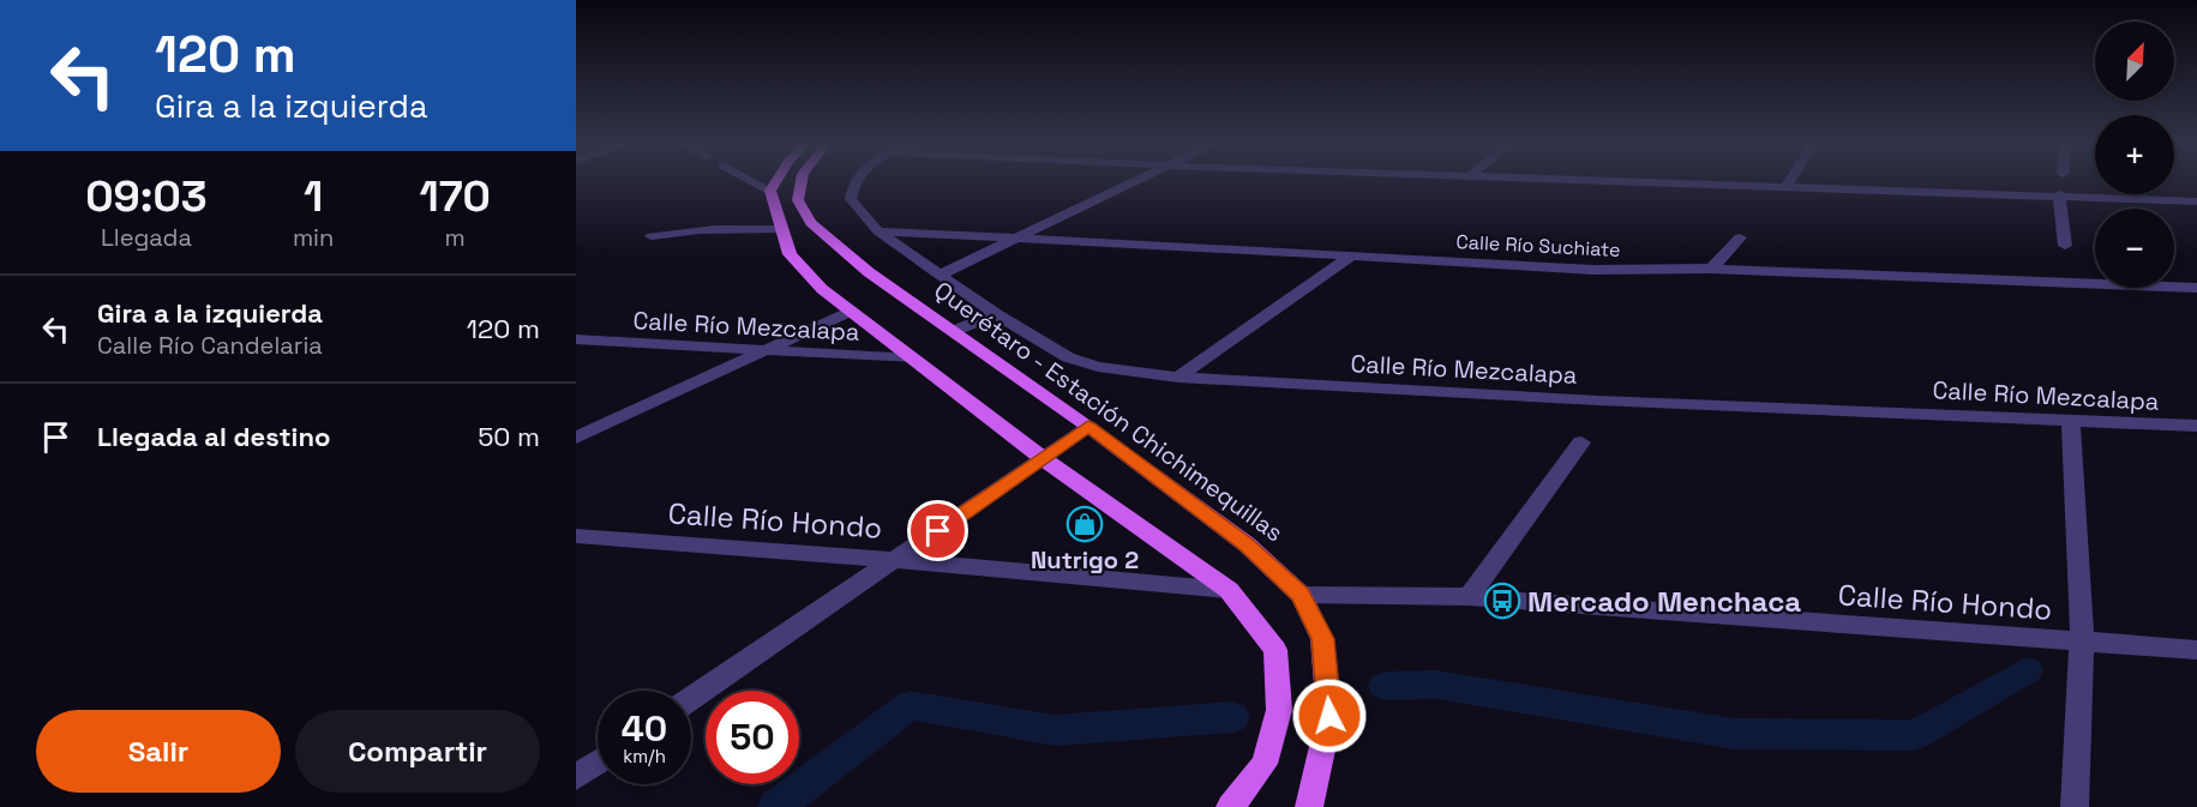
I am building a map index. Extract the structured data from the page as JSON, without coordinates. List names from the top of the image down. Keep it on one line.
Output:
{"streets":{"main road":["Querétaro - Estación Chichimequillas"],"street":["Calle Río Suchiate","Calle Río Mezcalapa","Calle Río Hondo"]},"crossings":[["Calle Río Suchiate","Calle Río Mezcalapa"],["Querétaro - Estación Chichimequillas","Calle Río Hondo"]],"places":{"shop":["Nutrigo 2"],"bus stop":["Mercado Menchaca"]},"north":"top right","page":{"turn":["120 m","Gira a la izquierda"],"map_buttons":["+","−"],"eta":["09:03","Llegada","1","min","170","m"],"list":[{"name":"Gira a la izquierda","note":"Calle Río Candelaria","value":"120 m"},{"name":"Llegada al destino","value":"50 m"}],"speed":"40 km/h","limit":"50","buttons":["Salir","Compartir"]}}
